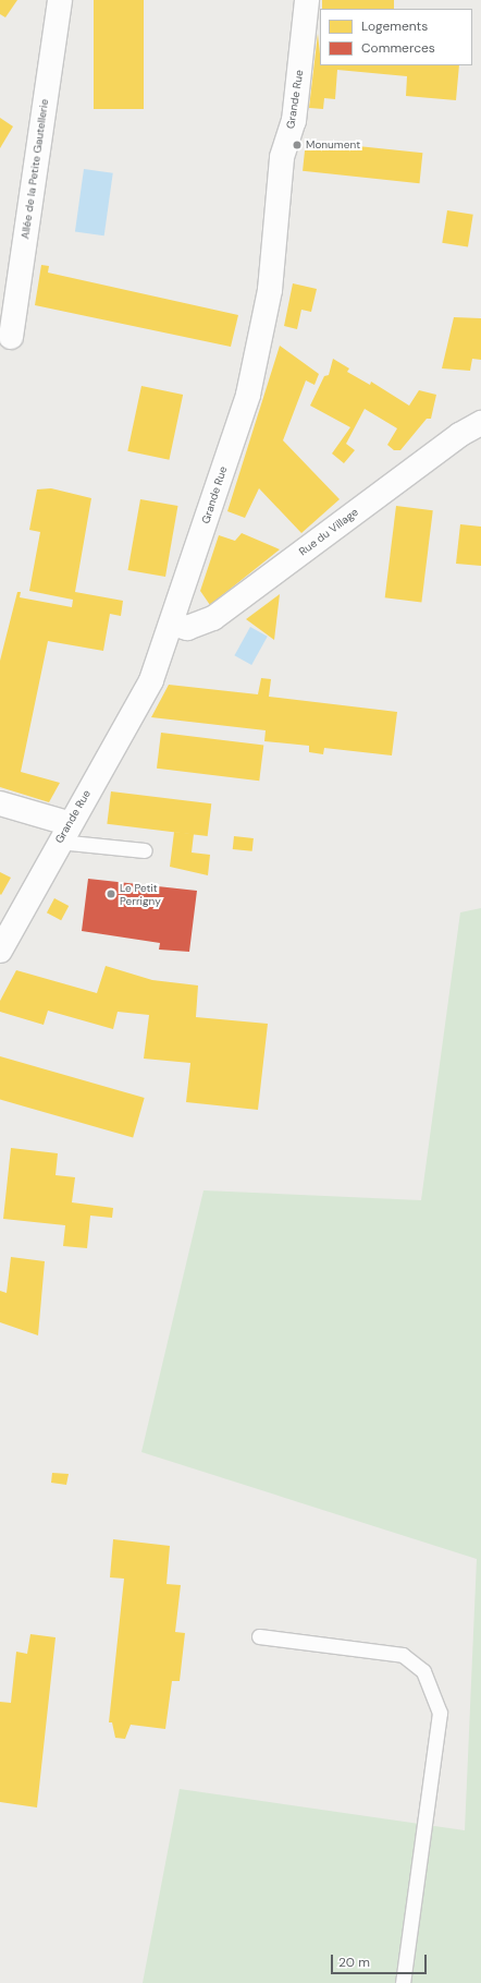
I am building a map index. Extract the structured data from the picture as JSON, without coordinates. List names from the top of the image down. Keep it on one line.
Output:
{"streets":{"street":["Grande Rue","Allée de la Petite Gautellerie","Rue du Village"]},"crossings":[["Grande Rue","Rue du Village"]],"places":["Monument","Le Petit Perrigny"],"legend":["Logements","Commerces"],"scale_bar":"20 m"}
